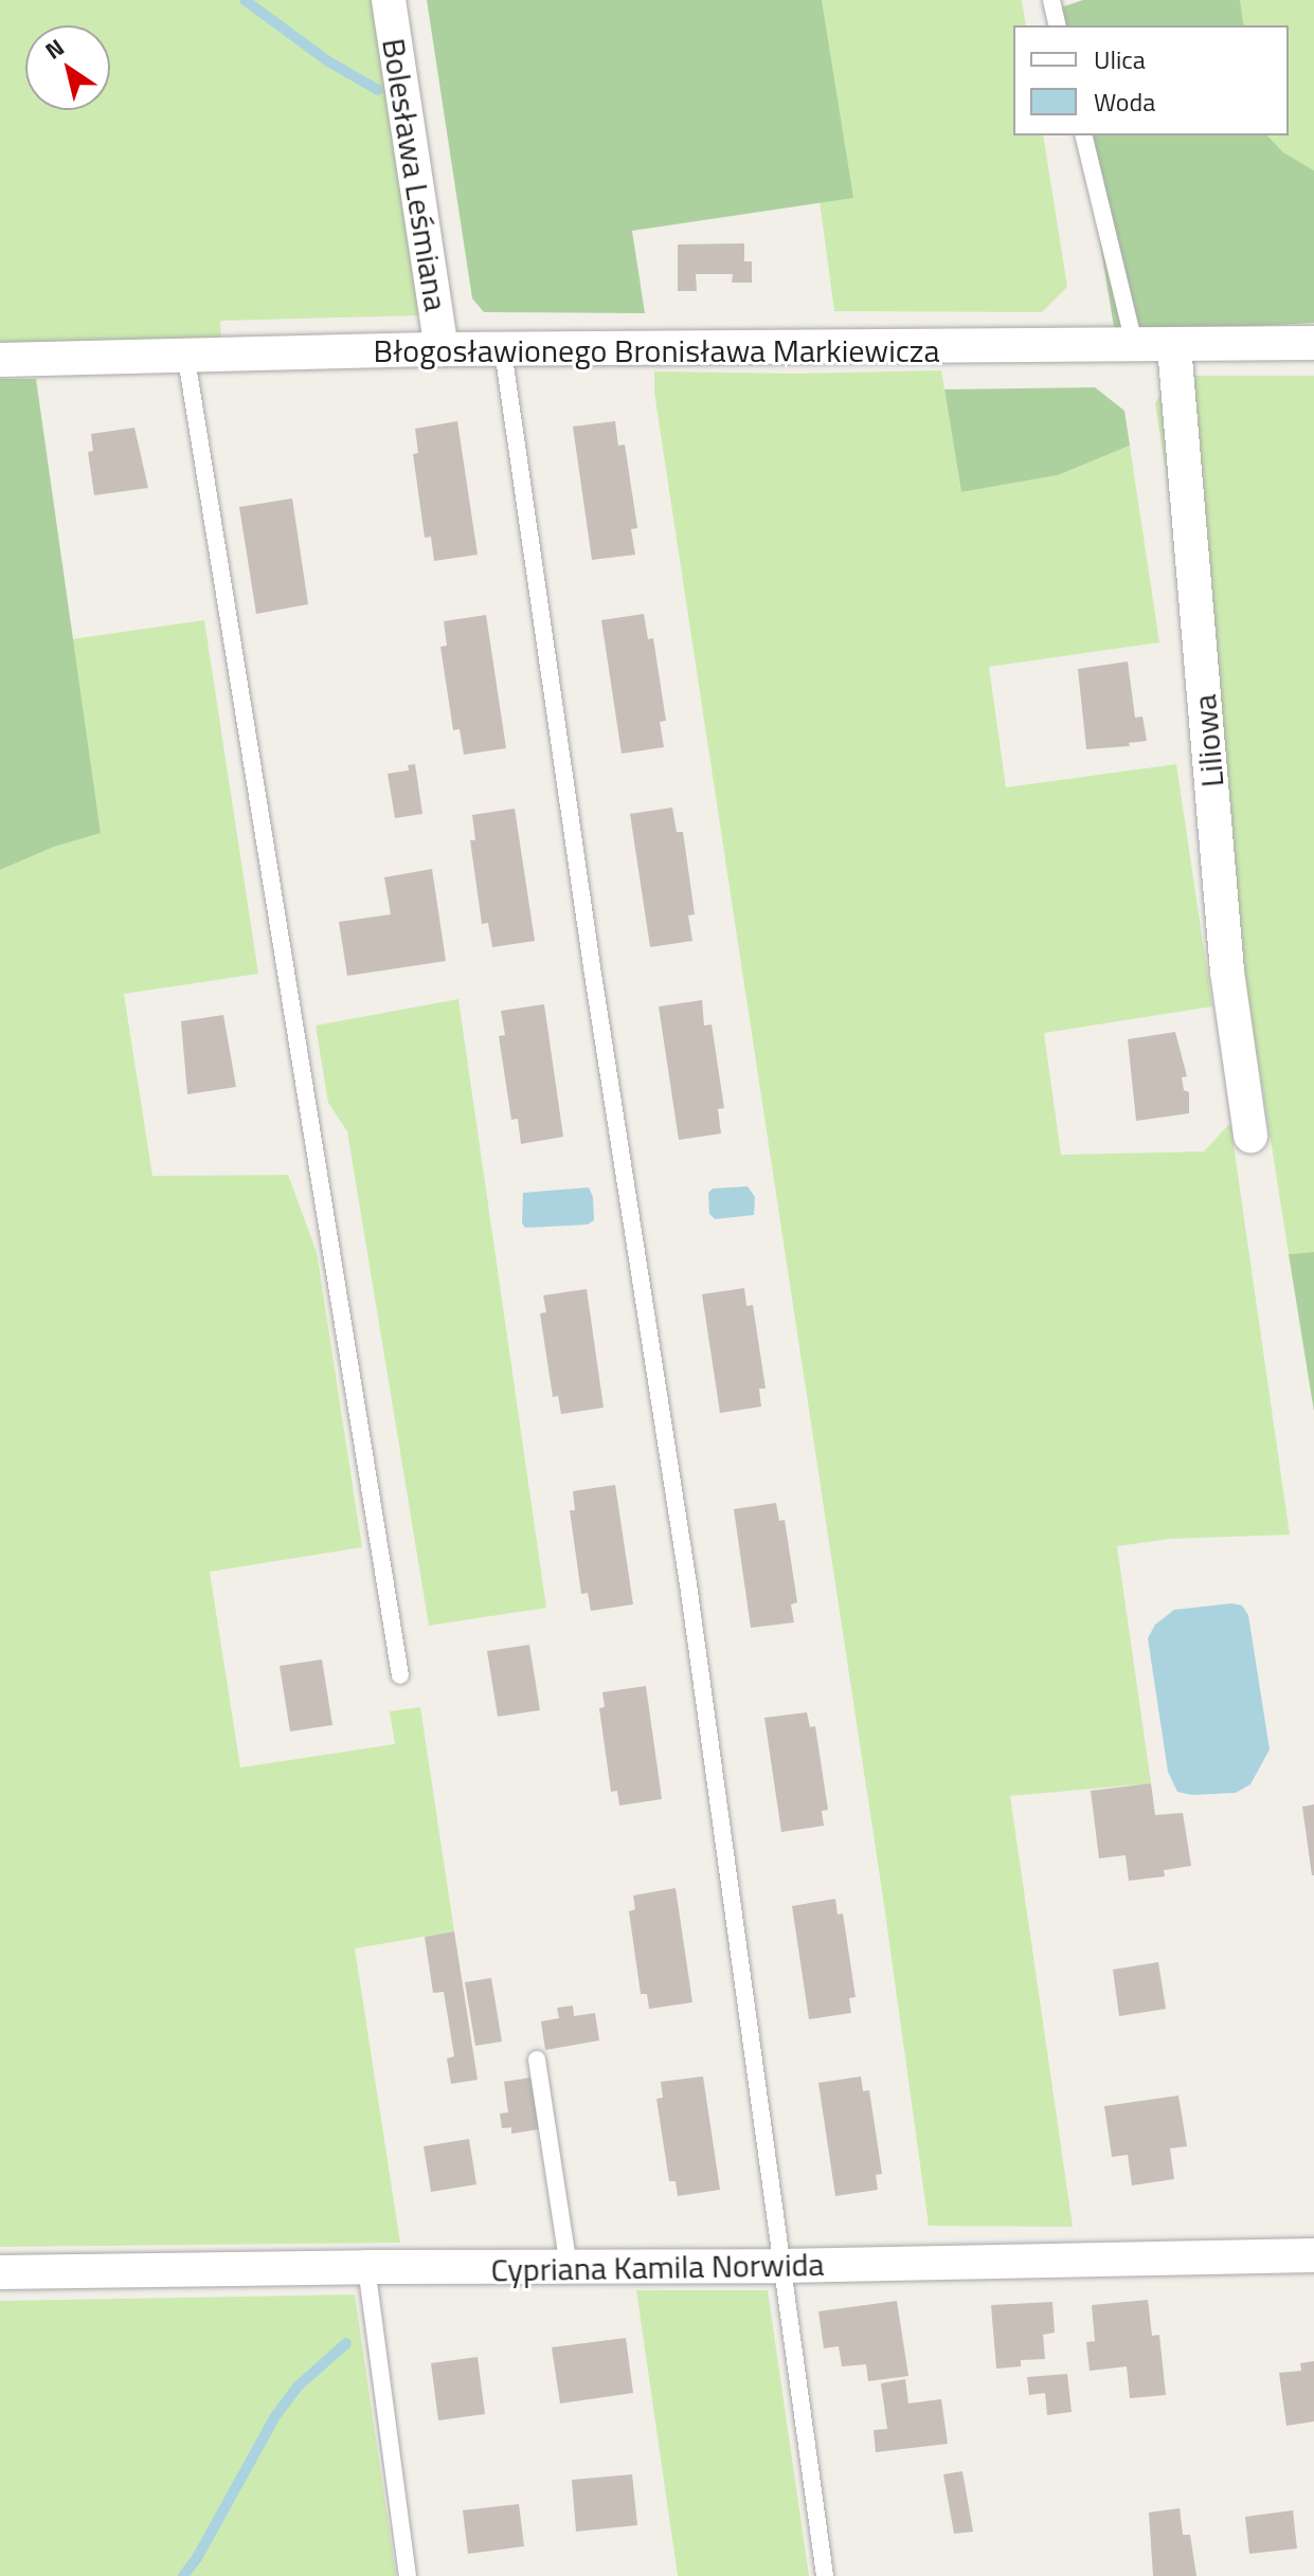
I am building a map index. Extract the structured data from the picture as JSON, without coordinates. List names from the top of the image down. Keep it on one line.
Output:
{"streets":{"street":["Bolesława Leśmiana","Błogosławionego Bronisława Markiewicza","Liliowa","Cypriana Kamila Norwida"]},"crossings":[["Bolesława Leśmiana","Błogosławionego Bronisława Markiewicza"],["Błogosławionego Bronisława Markiewicza","Liliowa"]],"legend":["Ulica","Woda"],"north":"top left"}
